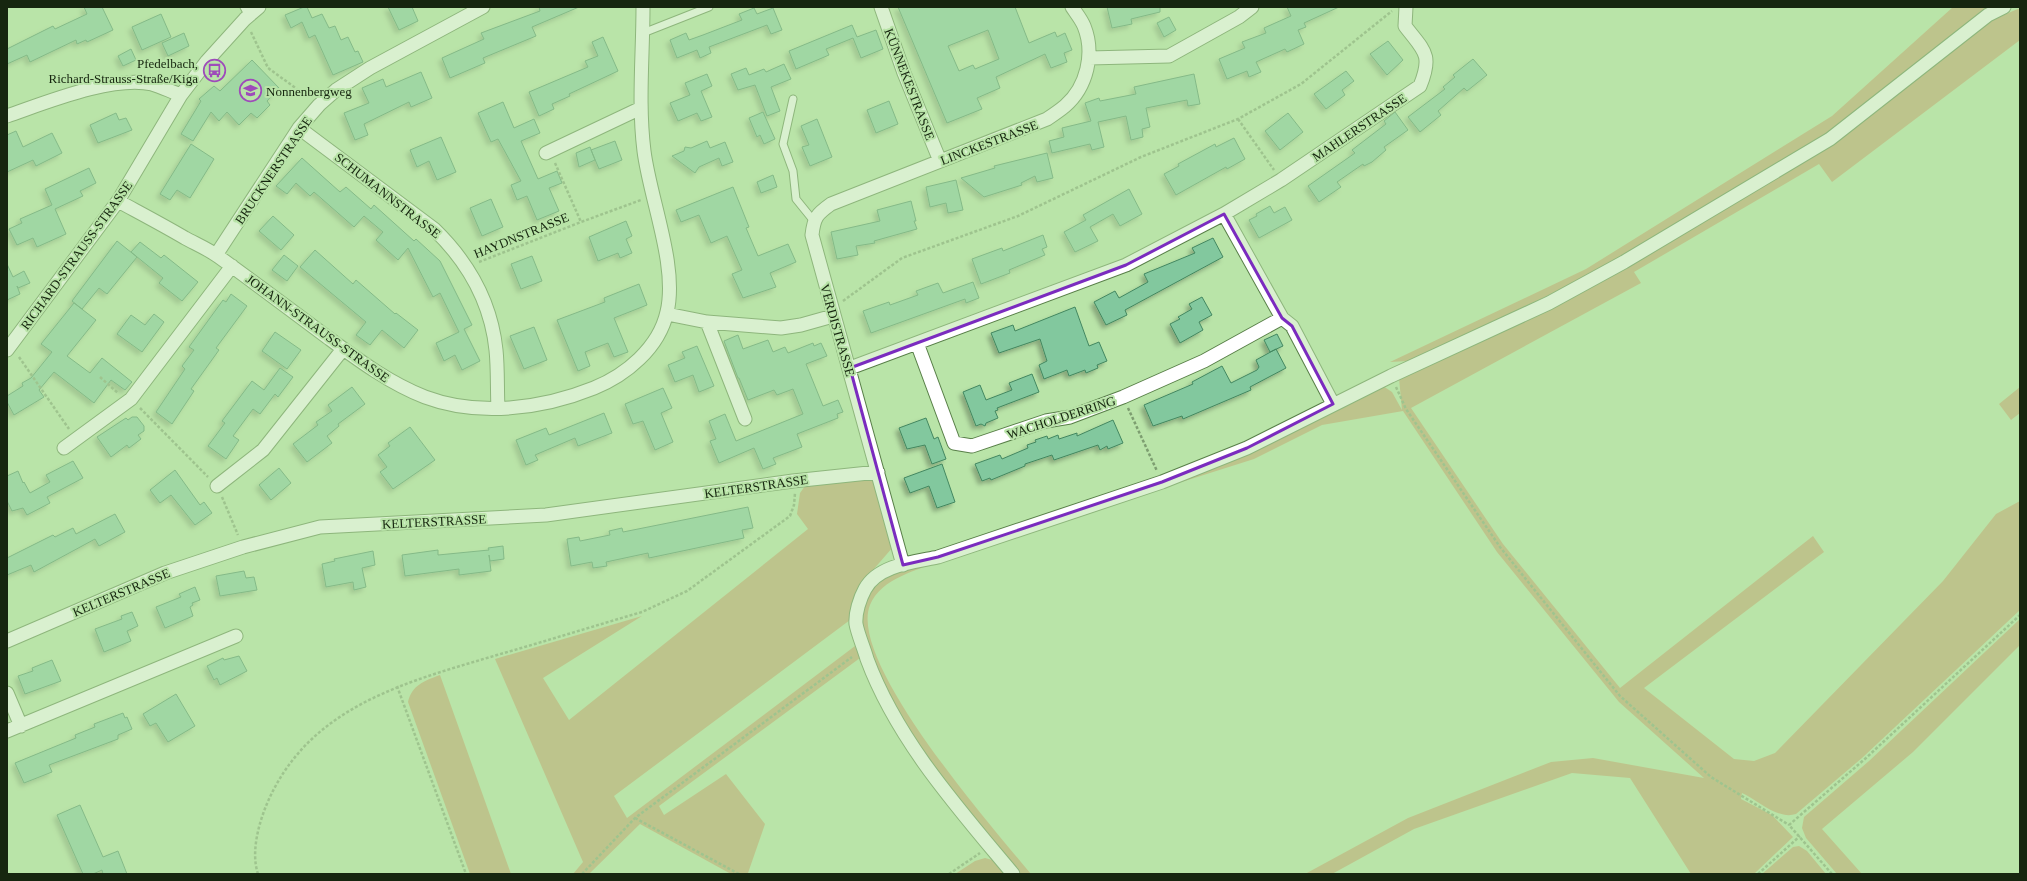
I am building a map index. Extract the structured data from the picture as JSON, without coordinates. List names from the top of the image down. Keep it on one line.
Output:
{"streets":{"street":["KÜNNEKESTRASSE","MAHLERSTRASSE","LINCKESTRASSE","BRUCKNERSTRASSE","SCHUMANNSTRASSE","RICHARD-STRAUSS-STRASSE","JOHANN-STRAUSS-STRASSE","VERDISTRASSE","WACHOLDERRING","KELTERSTRASSE"],"path":["HAYDNSTRASSE"]},"crossings":[["KÜNNEKESTRASSE","LINCKESTRASSE"],["LINCKESTRASSE","VERDISTRASSE"],["BRUCKNERSTRASSE","SCHUMANNSTRASSE"],["BRUCKNERSTRASSE","JOHANN-STRAUSS-STRASSE"],["SCHUMANNSTRASSE","HAYDNSTRASSE"],["SCHUMANNSTRASSE","JOHANN-STRAUSS-STRASSE"],["HAYDNSTRASSE","JOHANN-STRAUSS-STRASSE"],["RICHARD-STRAUSS-STRASSE","JOHANN-STRAUSS-STRASSE"],["VERDISTRASSE","KELTERSTRASSE"]],"places":{"bus stop":["Pfedelbach, Richard-Strauss-Straße/Kiga"],"school or university":["Nonnenbergweg"]}}
